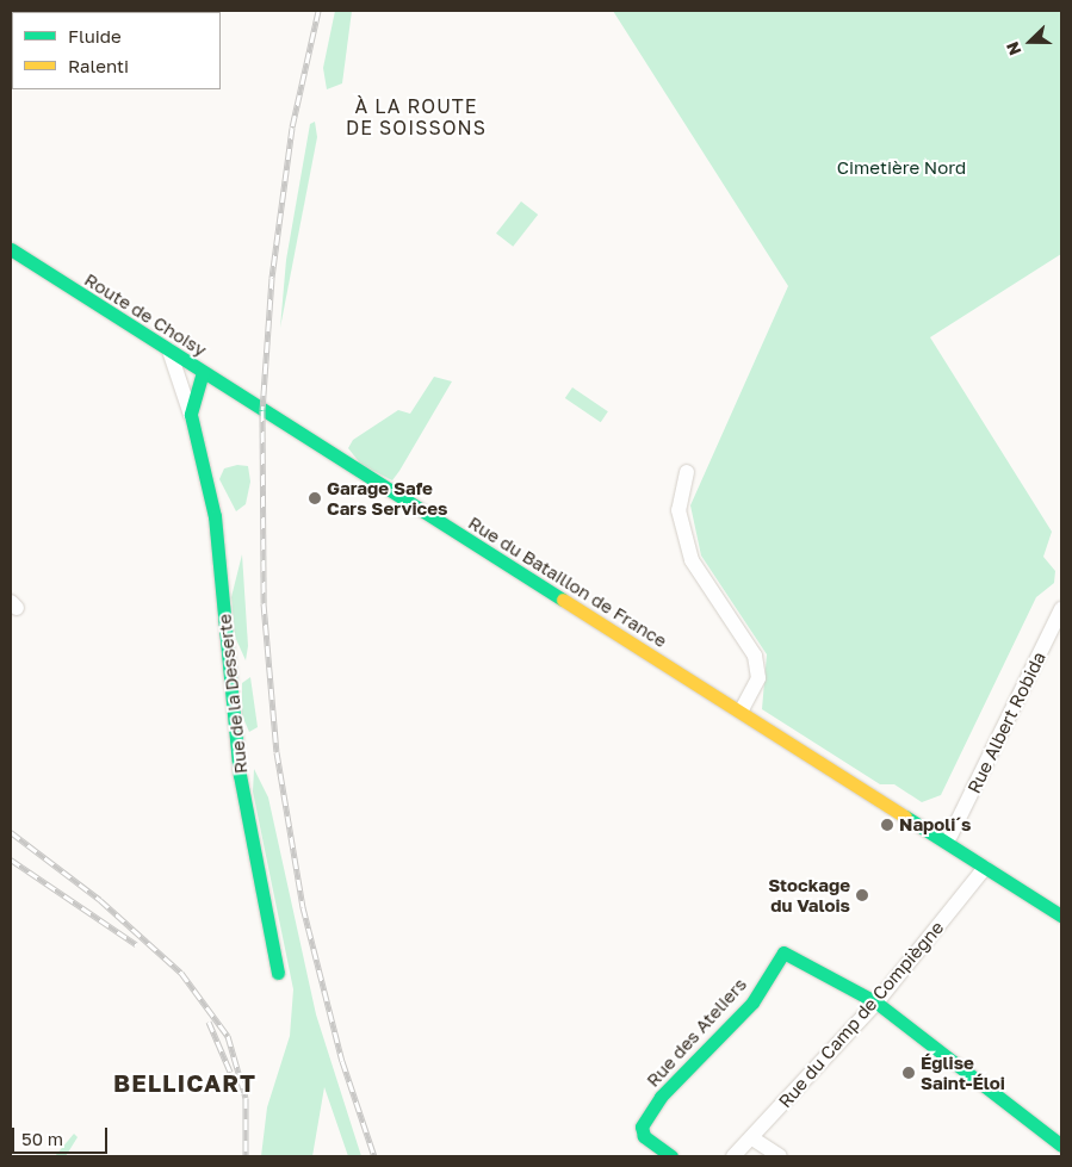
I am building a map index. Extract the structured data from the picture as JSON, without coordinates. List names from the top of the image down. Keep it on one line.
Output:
{"streets":{"street":["Route de Choisy","Rue du Bataillon de France","Rue de la Desserte","Rue Albert Robida","Rue du Camp de Compiègne","Rue des Ateliers"]},"crossings":[["Route de Choisy","Rue du Bataillon de France"],["Route de Choisy","Rue de la Desserte"],["Rue du Bataillon de France","Rue Albert Robida"],["Rue du Bataillon de France","Rue du Camp de Compiègne"],["Rue du Camp de Compiègne","Rue des Ateliers"]],"districts":["À LA ROUTE DE SOISSONS","BELLICART"],"parks":["Cimetière Nord"],"places":["Garage Safe Cars Services","Napoli´s","Stockage du Valois","Église Saint-Éloi"],"legend":["Fluide","Ralenti"],"scale_bar":"50 m","north":"left"}
